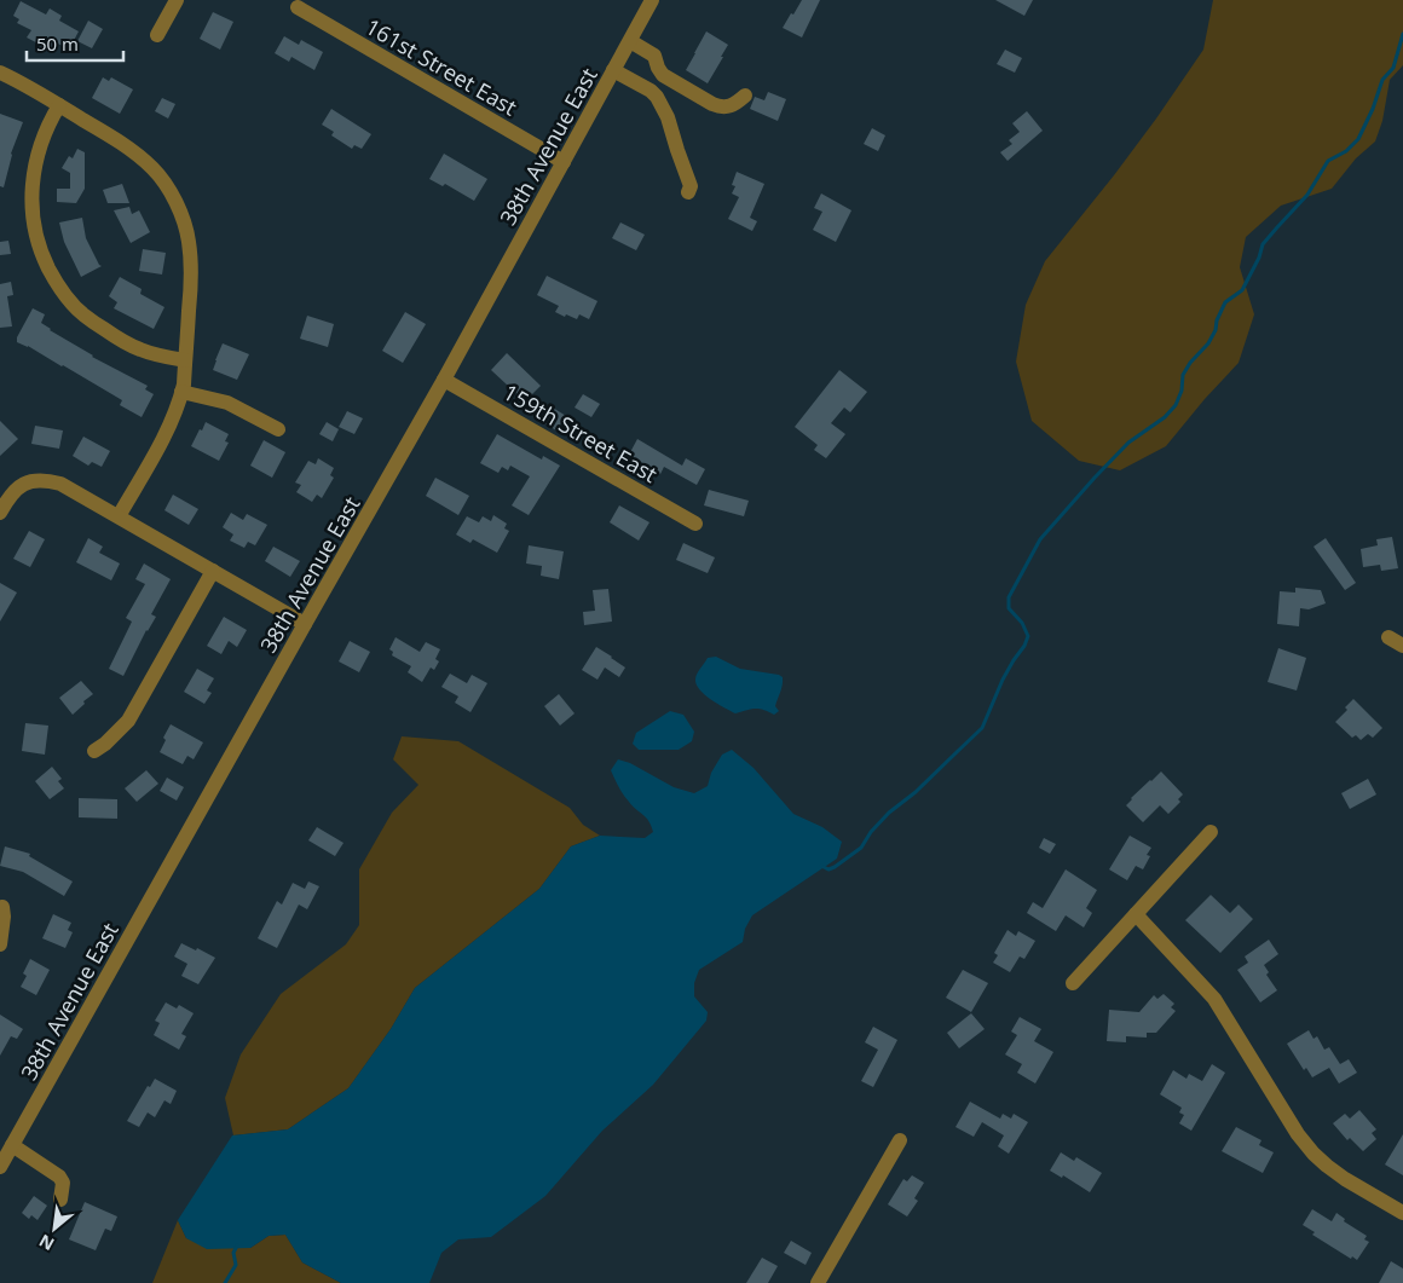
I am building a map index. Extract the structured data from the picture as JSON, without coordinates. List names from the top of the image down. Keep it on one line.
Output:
{"streets":{"street":["161st Street East","38th Avenue East","159th Street East"]},"crossings":[["161st Street East","38th Avenue East"],["38th Avenue East","159th Street East"]],"scale_bar":"50 m","north":"bottom left"}
